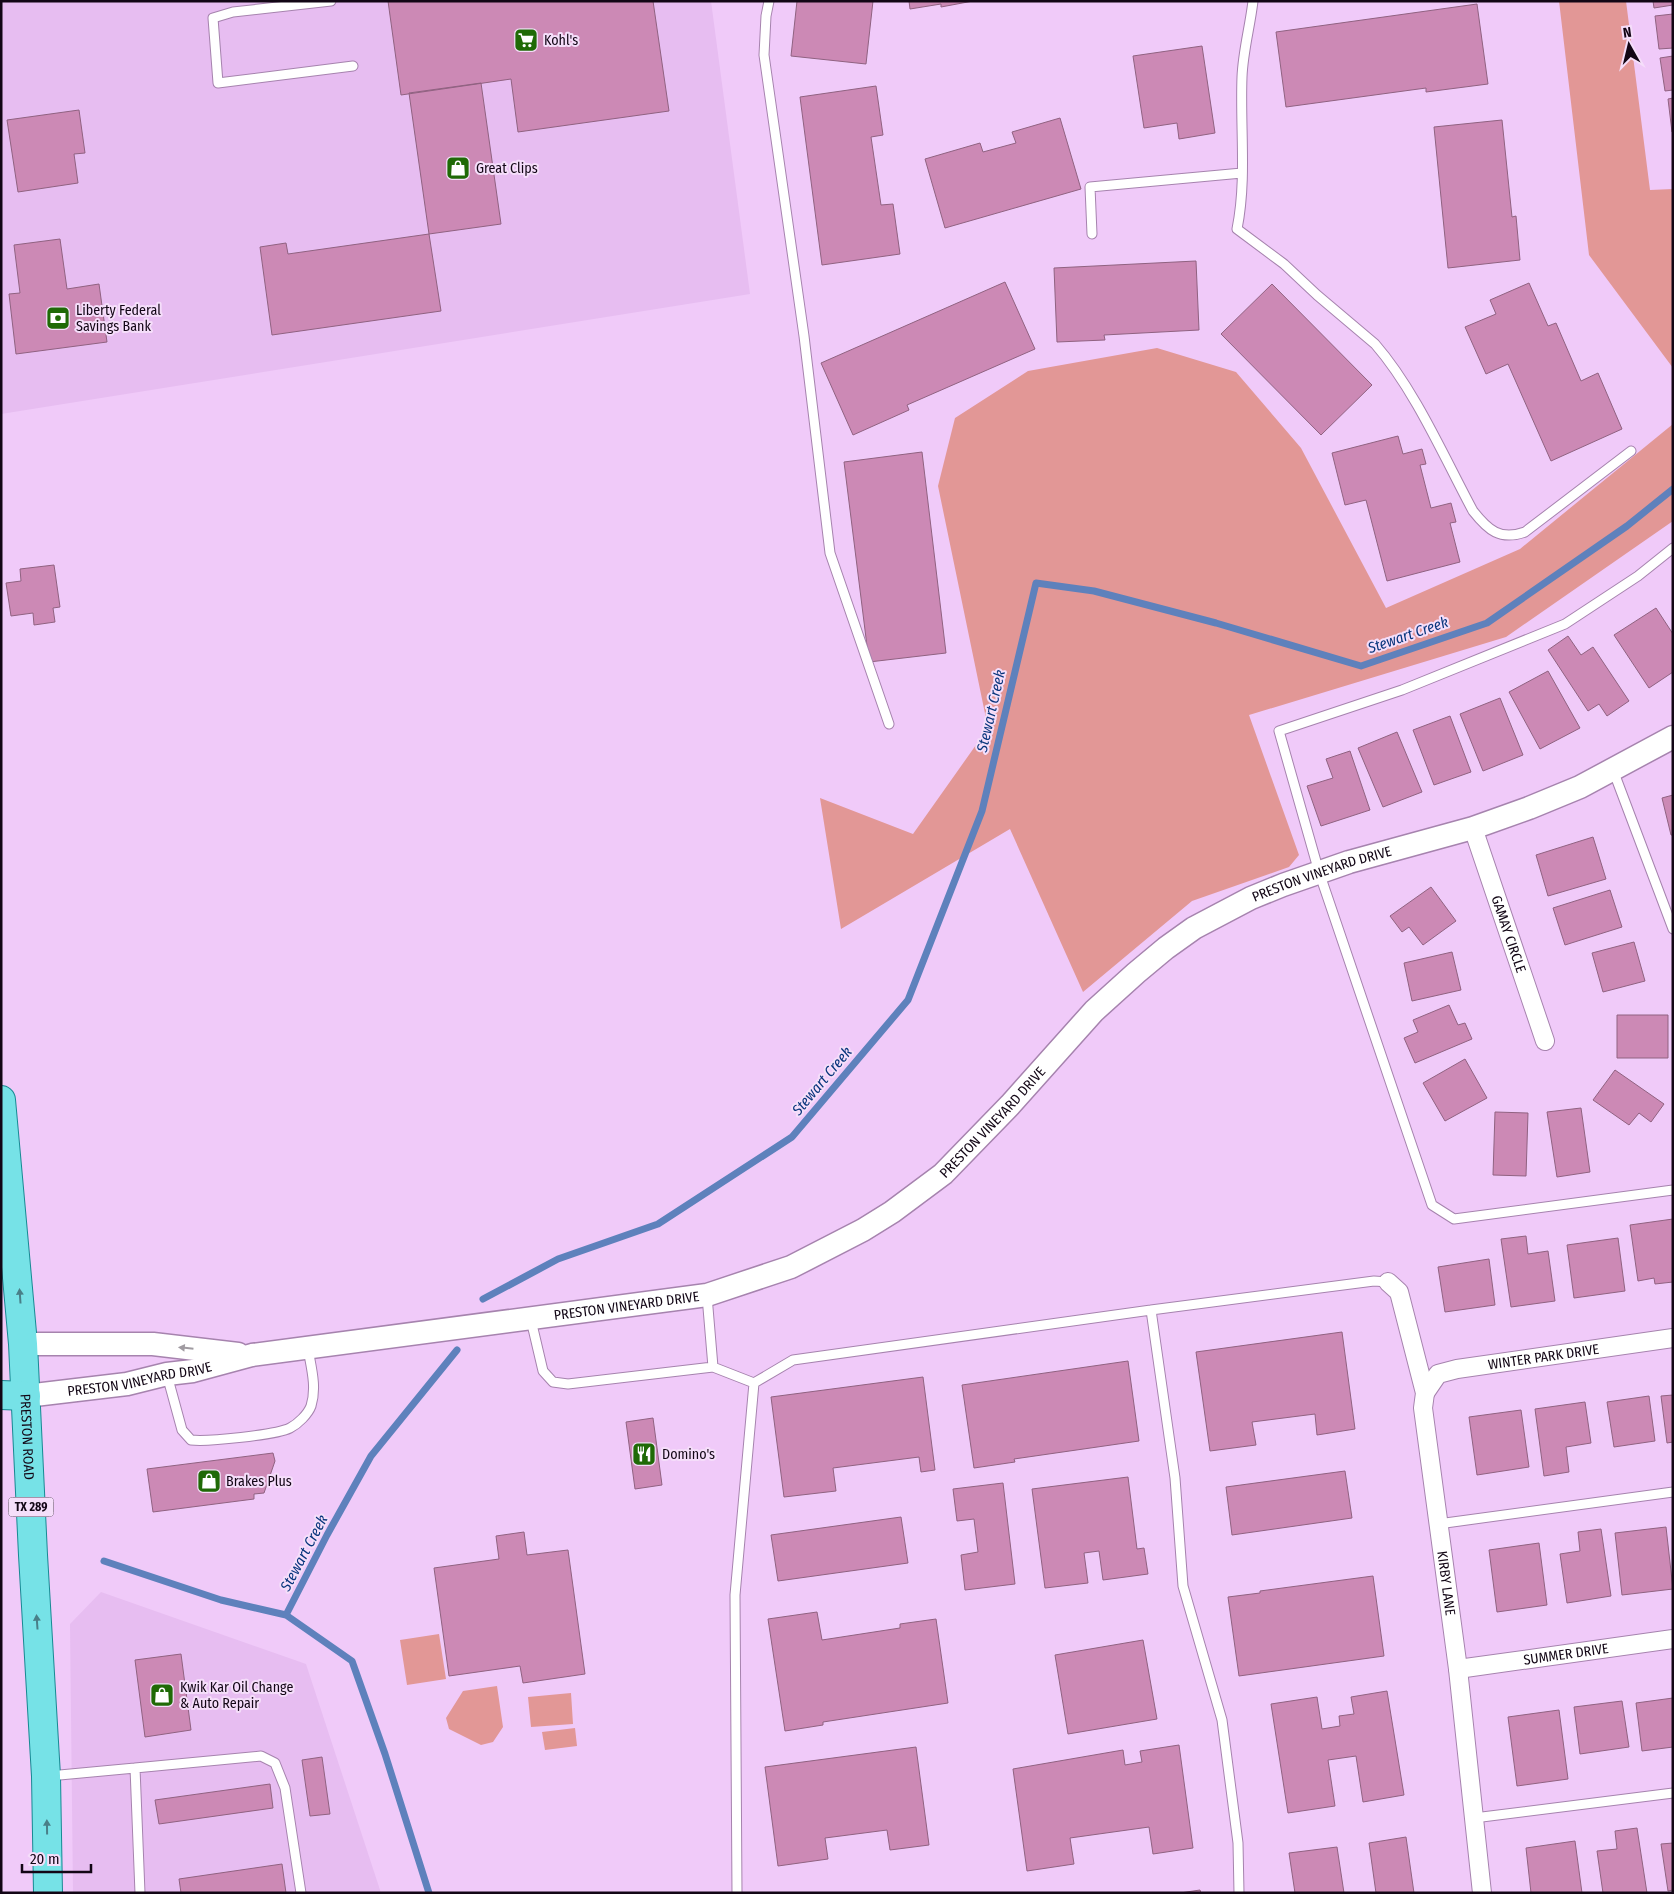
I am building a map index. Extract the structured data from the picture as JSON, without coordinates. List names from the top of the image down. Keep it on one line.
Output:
{"streets":{"main road":["PRESTON ROAD","TX 289"],"street":["PRESTON VINEYARD DRIVE","GAMAY CIRCLE","WINTER PARK DRIVE","KIRBY LANE","SUMMER DRIVE"]},"crossings":[["PRESTON VINEYARD DRIVE","GAMAY CIRCLE"],["PRESTON VINEYARD DRIVE","PRESTON ROAD"],["WINTER PARK DRIVE","KIRBY LANE"],["KIRBY LANE","SUMMER DRIVE"]],"one_way":["PRESTON ROAD"],"water":["Stewart Creek"],"places":{"supermarket":["Kohl's"],"shop":["Great Clips","Brakes Plus","Kwik Kar Oil Change & Auto Repair"],"bank":["Liberty Federal Savings Bank"],"restaurant":["Domino's"]},"scale_bar":"20 m","north":"top"}
